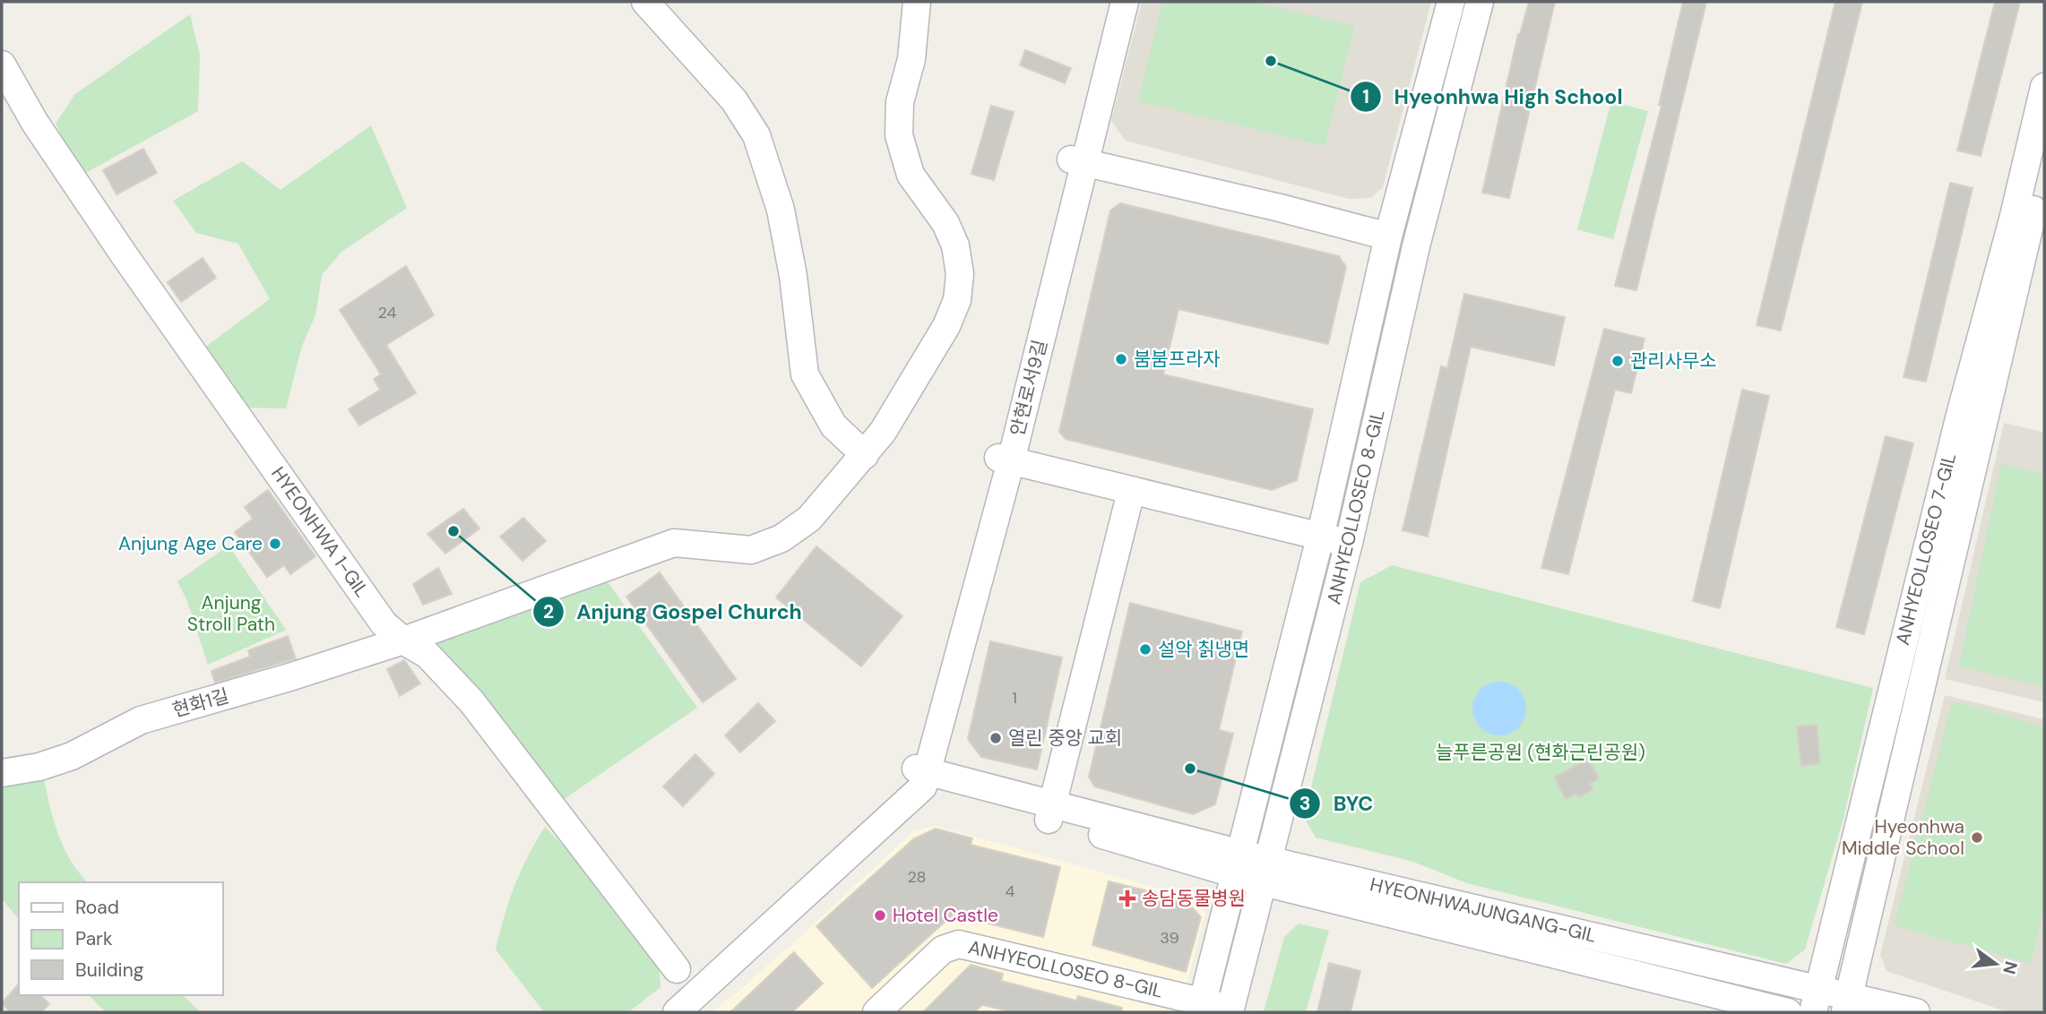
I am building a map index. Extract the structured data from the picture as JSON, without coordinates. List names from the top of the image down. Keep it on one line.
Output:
{"streets":{"street":["안현로서9길","ANHYEOLLOSEO 8-GIL","HYEONHWA 1-GIL","ANHYEOLLOSEO 7-GIL","현화1길","HYEONHWAJUNGANG-GIL"]},"crossings":[["안현로서9길","HYEONHWAJUNGANG-GIL"],["ANHYEOLLOSEO 8-GIL","HYEONHWAJUNGANG-GIL"],["HYEONHWA 1-GIL","현화1길"],["ANHYEOLLOSEO 7-GIL","HYEONHWAJUNGANG-GIL"]],"parks":["Anjung Stroll Path","늘푸른공원 (현화근린공원)"],"places":{"other":["Hyeonhwa High School","붐붐프라자","관리사무소","Anjung Gospel Church","Anjung Age Care","설악 칡냉면","열린 중앙 교회","BYC","Hyeonhwa Middle School","Hotel Castle"],"health":["송담동물병원"]},"house_numbers":["24","1","28","4","39"],"legend":["Road","Park","Building"],"north":"right"}
